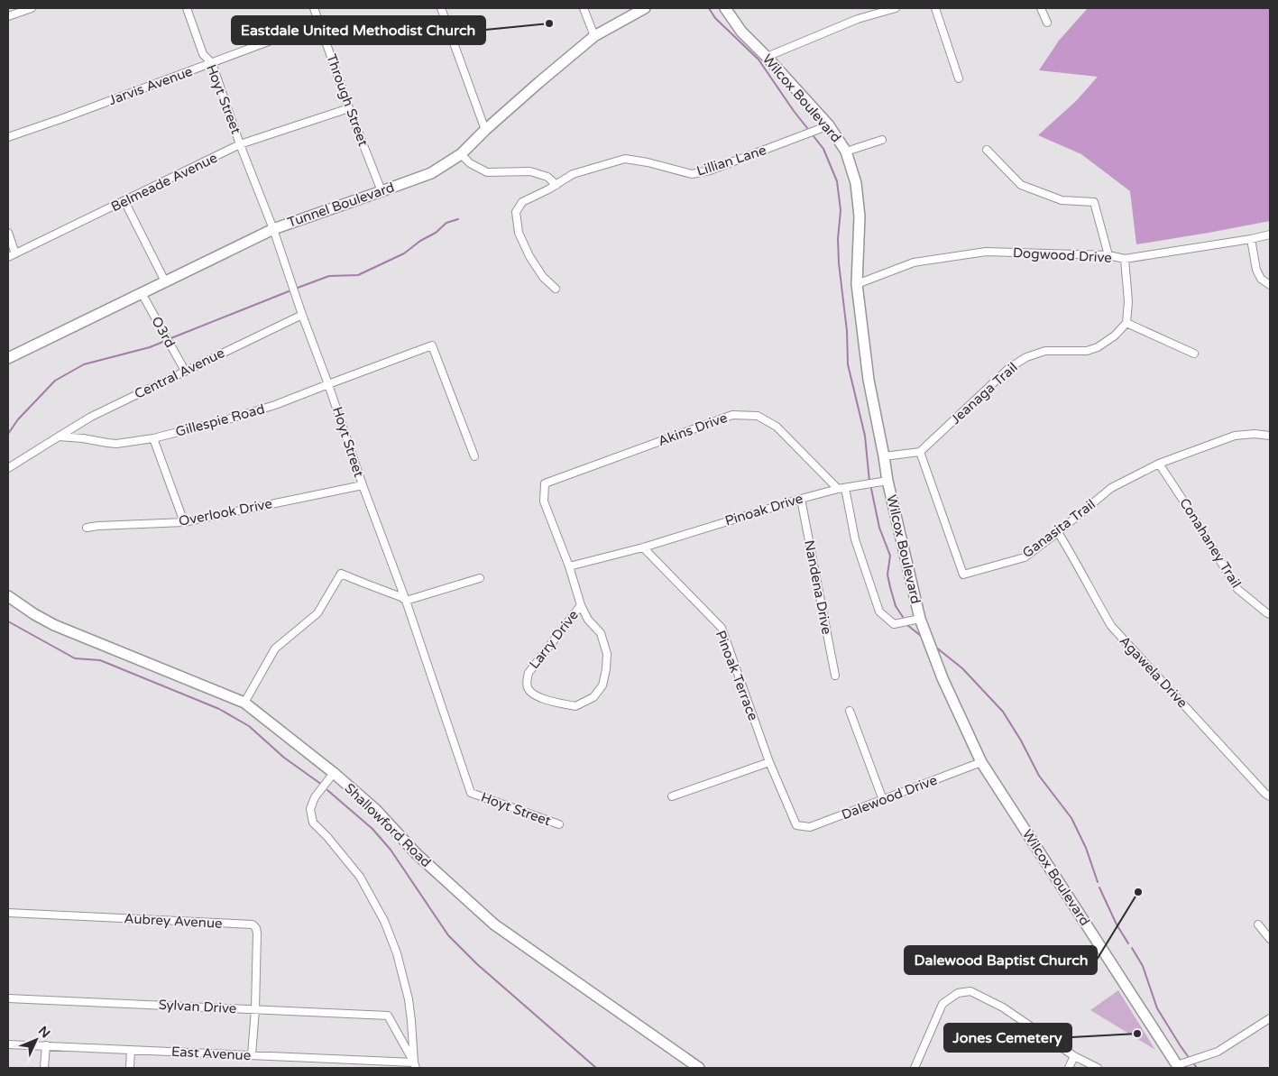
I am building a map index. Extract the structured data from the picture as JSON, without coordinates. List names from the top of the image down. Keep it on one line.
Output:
{"streets":{"main road":["Wilcox Boulevard","Tunnel Boulevard","Shallowford Road"],"street":["Jarvis Avenue","Hoyt Street","Through Street","Lillian Lane","Belmeade Avenue","Dogwood Drive","O3rd","Central Avenue","Jeanaga Trail","Gillespie Road","Akins Drive","Pinoak Drive","Overlook Drive","Ganasita Trail","Conahaney Trail","Nandena Drive","Larry Drive","Agawela Drive","Pinoak Terrace","Dalewood Drive","Aubrey Avenue","Sylvan Drive","East Avenue"]},"crossings":[["Jarvis Avenue","Hoyt Street"],["Jarvis Avenue","Through Street"],["Wilcox Boulevard","Lillian Lane"],["Wilcox Boulevard","Dogwood Drive"],["Wilcox Boulevard","Pinoak Drive"],["Wilcox Boulevard","Dalewood Drive"],["Hoyt Street","Belmeade Avenue"],["Hoyt Street","Tunnel Boulevard"],["Hoyt Street","Central Avenue"],["Hoyt Street","Gillespie Road"],["Hoyt Street","Overlook Drive"],["Through Street","Belmeade Avenue"],["Through Street","Tunnel Boulevard"],["Tunnel Boulevard","O3rd"],["O3rd","Central Avenue"],["Central Avenue","Gillespie Road"],["Jeanaga Trail","Ganasita Trail"],["Akins Drive","Pinoak Drive"],["Akins Drive","Larry Drive"],["Pinoak Drive","Nandena Drive"],["Pinoak Drive","Larry Drive"],["Pinoak Drive","Pinoak Terrace"],["Ganasita Trail","Conahaney Trail"],["Ganasita Trail","Agawela Drive"],["Pinoak Terrace","Dalewood Drive"],["Aubrey Avenue","Sylvan Drive"],["Sylvan Drive","East Avenue"]],"places":["Eastdale United Methodist Church","Dalewood Baptist Church","Jones Cemetery"],"north":"top right"}
